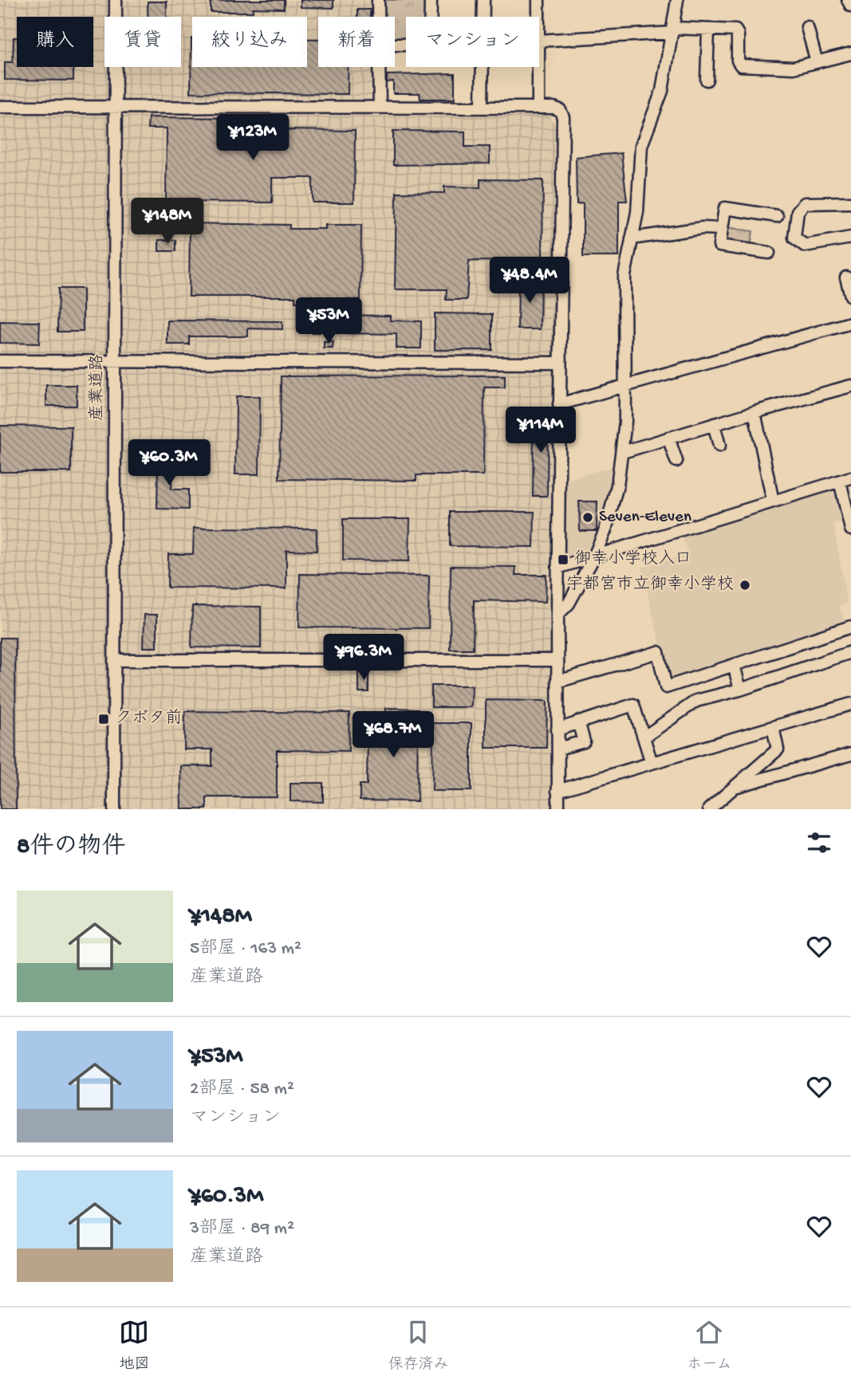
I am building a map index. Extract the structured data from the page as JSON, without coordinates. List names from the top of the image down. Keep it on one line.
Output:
{"streets":{"street":["産業道路"]},"places":{"other":["Seven-Eleven","宇都宮市立御幸小学校"],"transit":["御幸小学校入口","クボタ前"]},"page":{"chip":["購入","賃貸","絞り込み","新着","マンション"],"price":["¥123M","¥148M","¥48.4M","¥53M","¥114M","¥60.3M","¥96.3M","¥68.7M"],"heading":"8件の物件","list":[{"name":"¥148M","note":"5部屋 · 163 m² · 産業道路"},{"name":"¥53M","note":"2部屋 · 58 m² · マンション"},{"name":"¥60.3M","note":"3部屋 · 89 m² · 産業道路"}],"tabs":["地図","保存済み","ホーム"]}}
